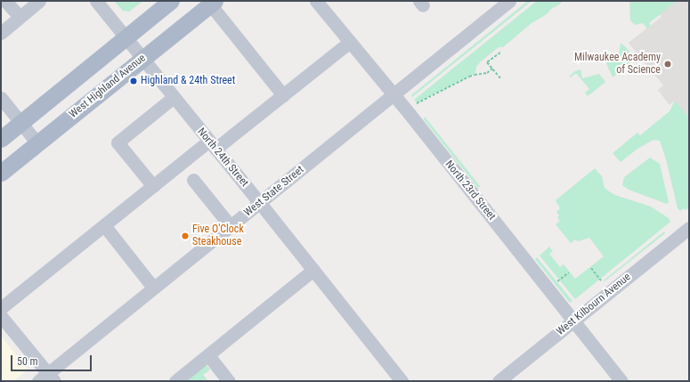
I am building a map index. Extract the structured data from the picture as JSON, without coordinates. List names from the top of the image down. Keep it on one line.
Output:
{"streets":{"main road":["West Highland Avenue"],"street":["North 24th Street","North 23rd Street","West State Street","West Kilbourn Avenue"]},"crossings":[["West Highland Avenue","North 24th Street"],["North 24th Street","West State Street"],["North 23rd Street","West State Street"],["North 23rd Street","West Kilbourn Avenue"]],"places":["Milwaukee Academy of Science","Highland & 24th Street","Five O'Clock Steakhouse"],"scale_bar":"50 m"}
